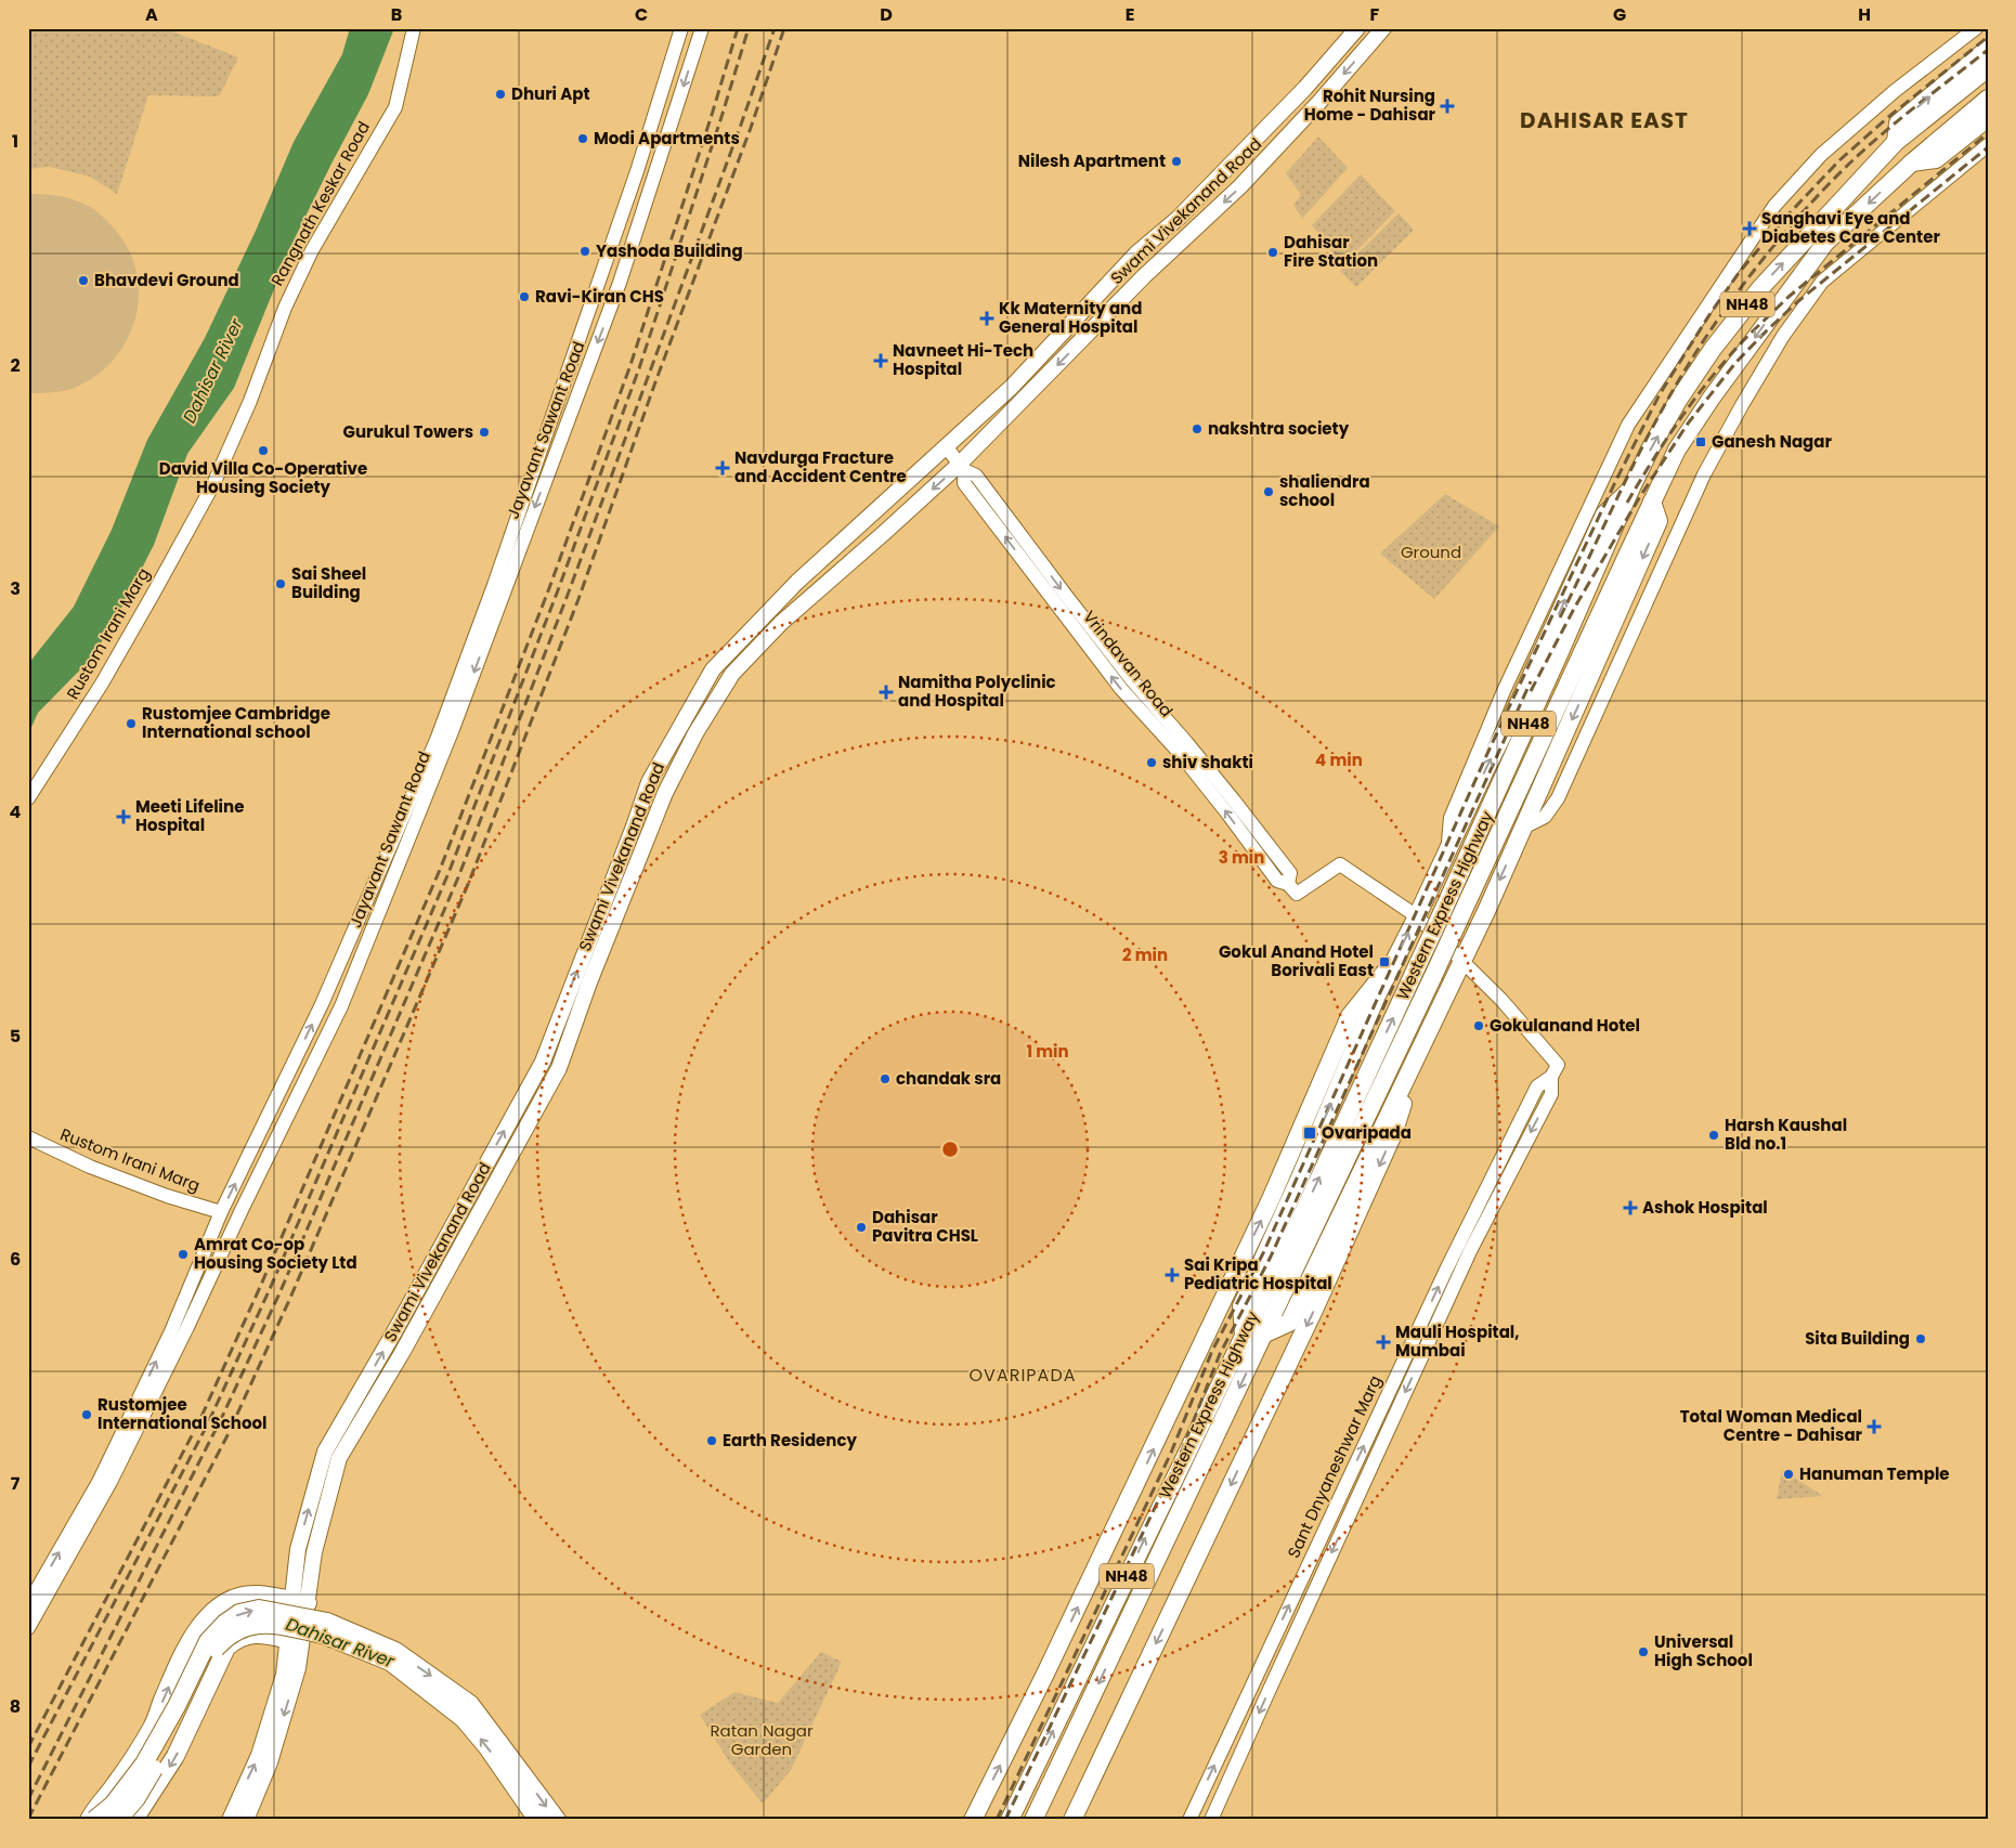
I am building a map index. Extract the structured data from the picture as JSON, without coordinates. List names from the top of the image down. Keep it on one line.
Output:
{"streets":{"main road":["Swami Vivekanand Road","NH48","Western Express Highway"],"street":["Rangnath Keskar Road","Jayavant Sawant Road","Rustom Irani Marg","Vrindavan Road","Sant Dnyaneshwar Marg"]},"crossings":[["Rangnath Keskar Road","Rustom Irani Marg"],["Swami Vivekanand Road","Vrindavan Road"],["Jayavant Sawant Road","Rustom Irani Marg"]],"districts":["DAHISAR EAST","OVARIPADA"],"water":["Dahisar River"],"parks":["Ground","Ratan Nagar Garden"],"places":{"other":["Dhuri Apt","Modi Apartments","Nilesh Apartment","Yashoda Building","Dahisar Fire Station","Bhavdevi Ground","Ravi-Kiran CHS","nakshtra society","Gurukul Towers","David Villa Co-Operative Housing Society","shaliendra school","Sai Sheel Building","Rustomjee Cambridge International school","shiv shakti","Gokulanand Hotel","chandak sra","Harsh Kaushal Bld no.1","Dahisar Pavitra CHSL","Amrat Co-op Housing Society Ltd","Sita Building","Rustomjee International School","Earth Residency","Hanuman Temple","Universal High School"],"health":["Rohit Nursing Home - Dahisar","Sanghavi Eye and Diabetes Care Center","Kk Maternity and General Hospital","Navneet Hi-Tech Hospital","Navdurga Fracture and Accident Centre","Namitha Polyclinic and Hospital","Meeti Lifeline Hospital","Ashok Hospital","Sai Kripa Pediatric Hospital","Mauli Hospital, Mumbai","Total Woman Medical Centre - Dahisar"],"transit":["Ganesh Nagar","Gokul Anand Hotel Borivali East","Ovaripada"]},"grid":{"columns":["A","B","C","D","E","F","G","H"],"rows":["1","2","3","4","5","6","7","8"]},"rings":["4 min","3 min","2 min","1 min"]}
